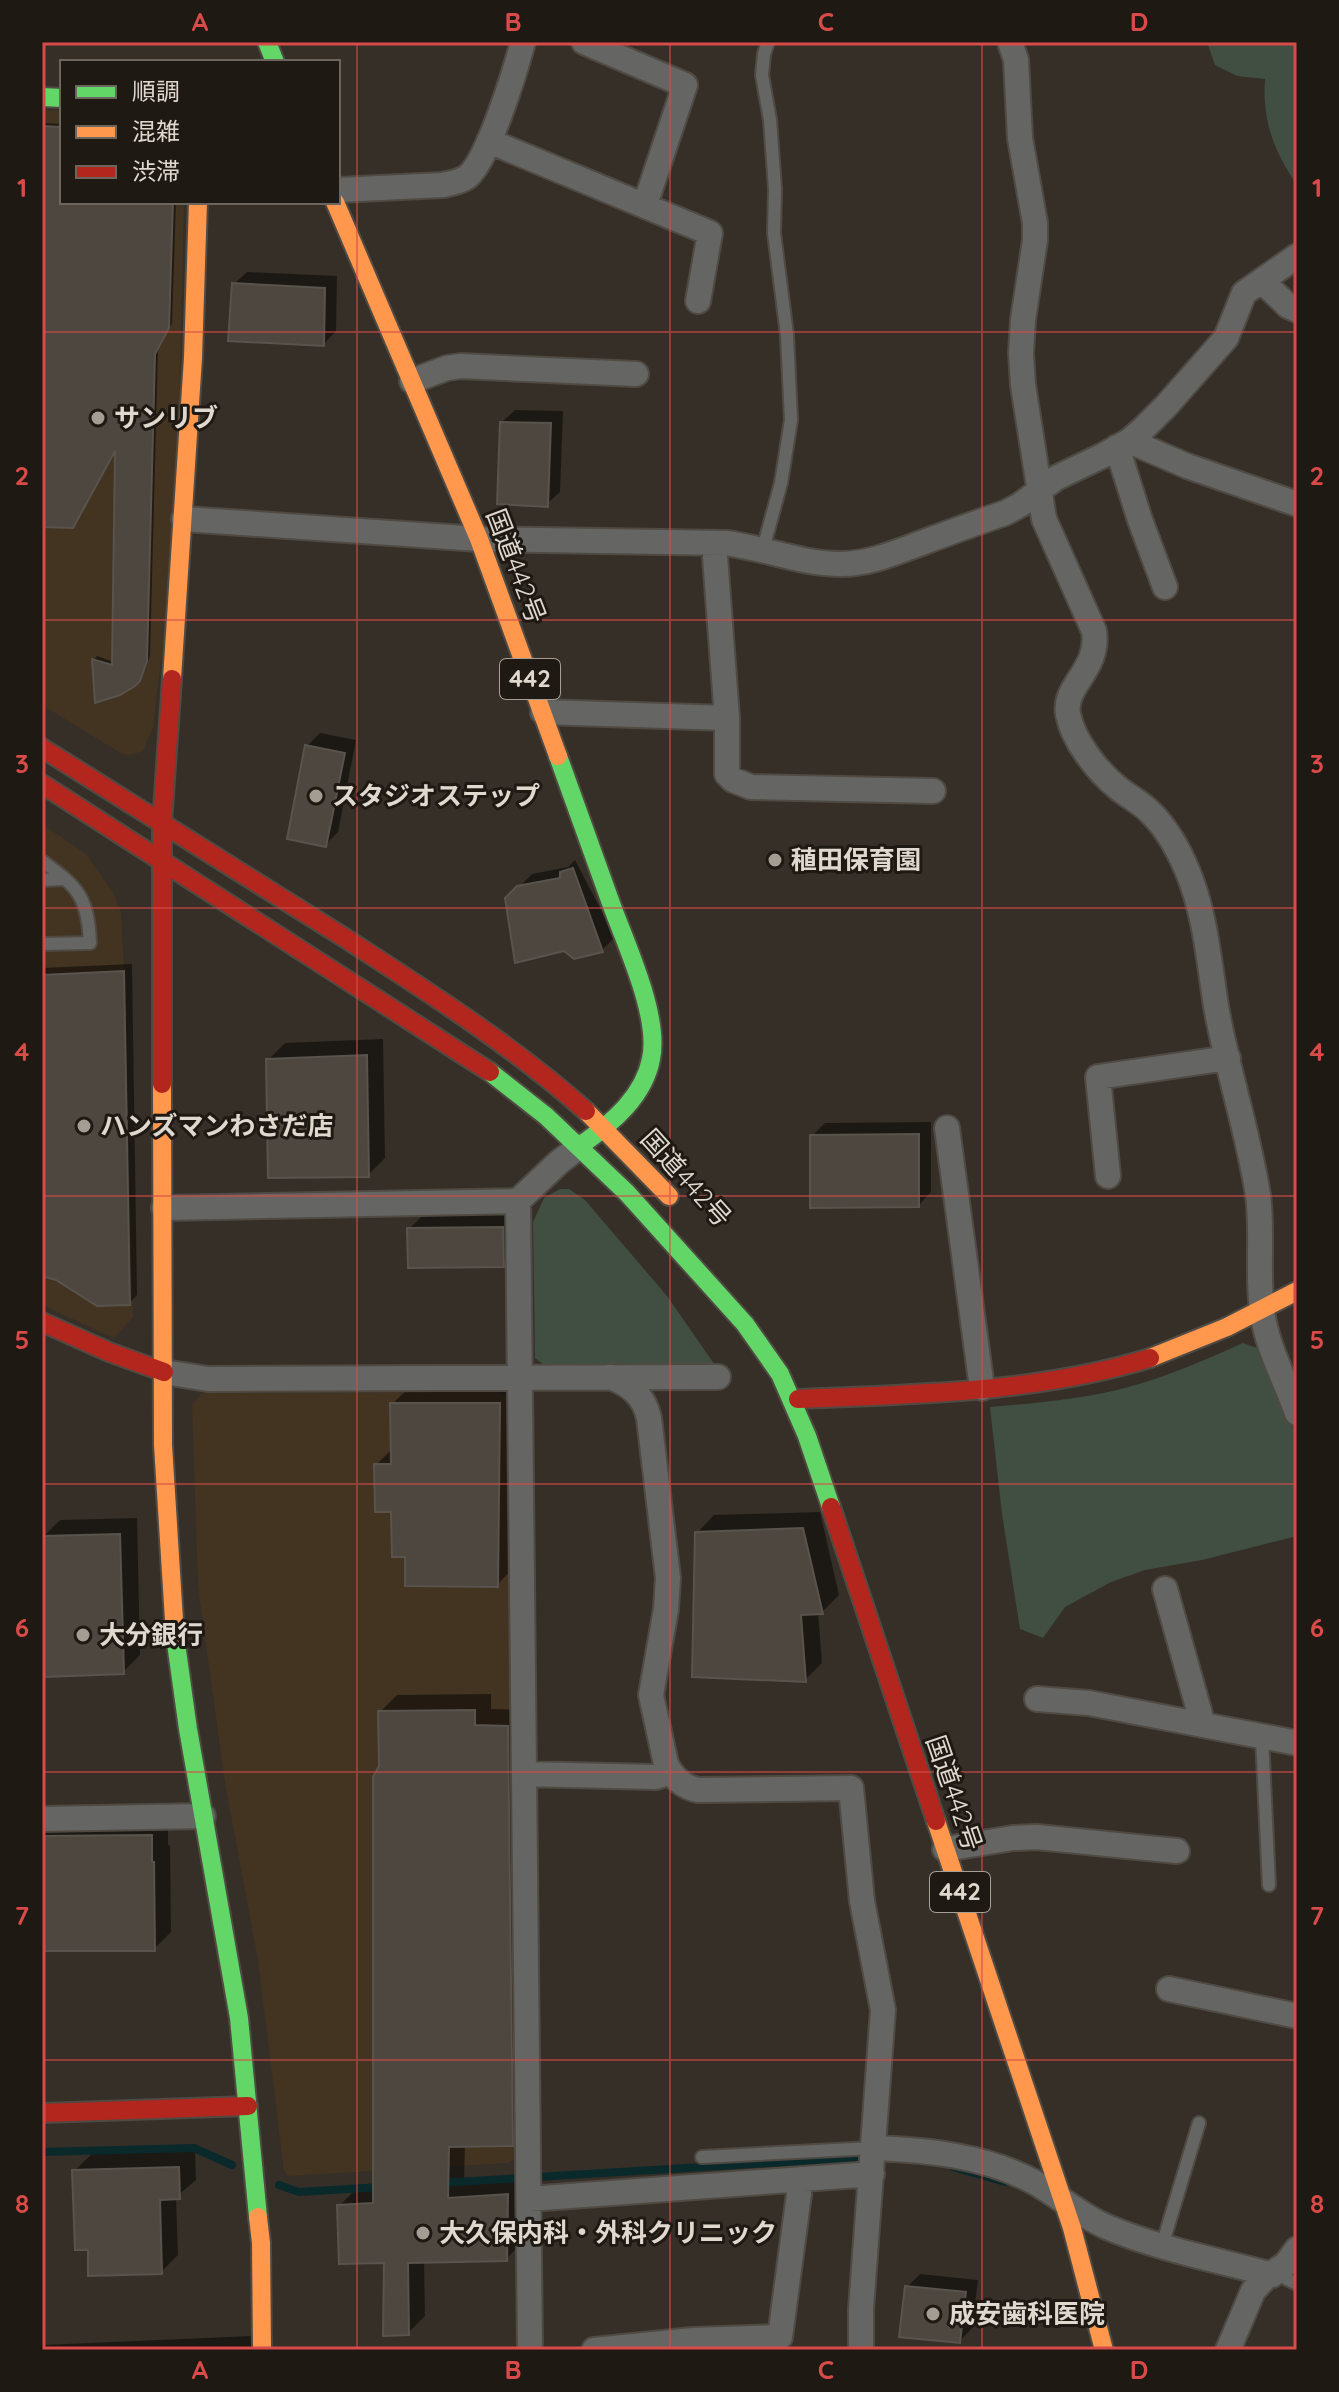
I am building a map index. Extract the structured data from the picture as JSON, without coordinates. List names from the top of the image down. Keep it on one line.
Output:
{"streets":{"main road":["国道442号","442"]},"places":["サンリブ","スタジオステップ","稙田保育園","ハンズマンわさだ店","大分銀行","大久保内科・外科クリニック","成安歯科医院"],"legend":["順調","混雑","渋滞"],"grid":{"columns":["A","B","C","D"],"rows":["1","2","3","4","5","6","7","8"]}}
